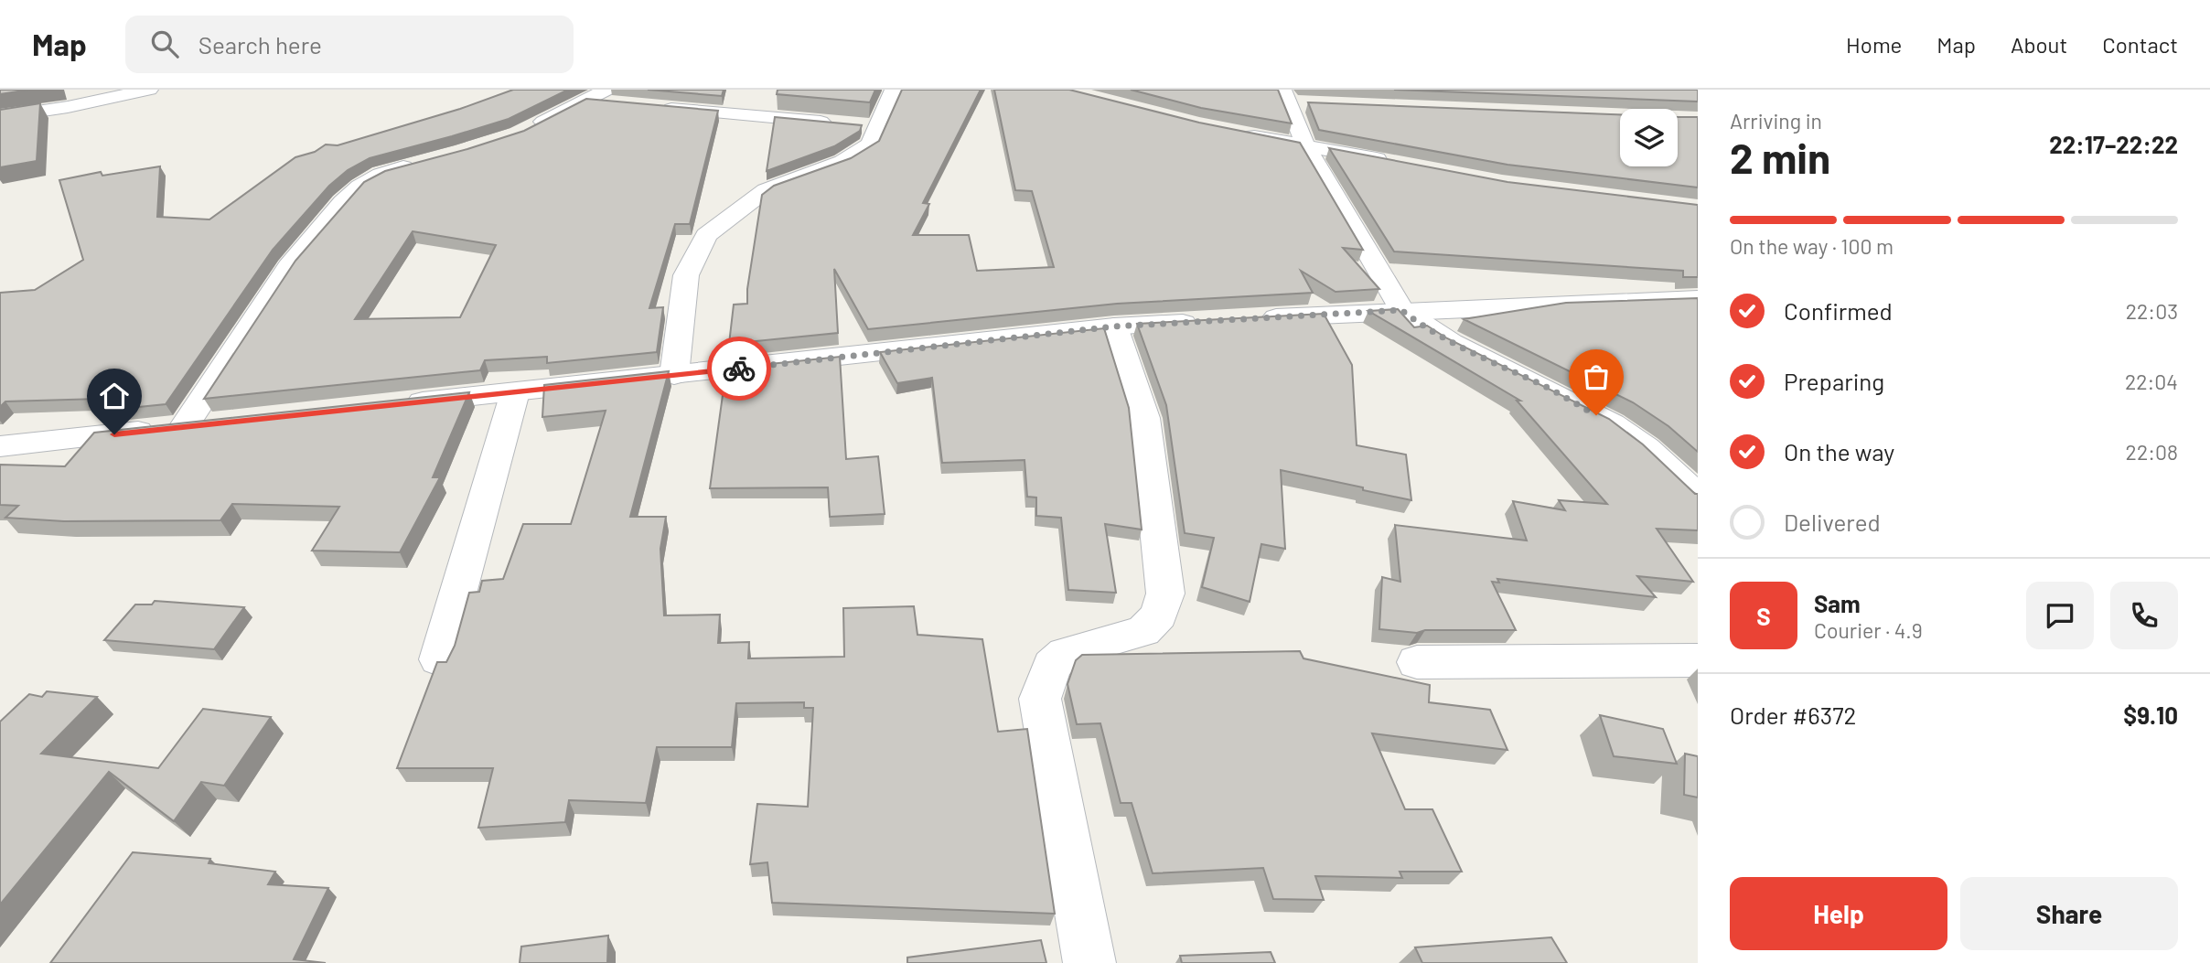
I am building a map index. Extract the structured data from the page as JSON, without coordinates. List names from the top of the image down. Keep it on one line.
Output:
{"page":{"header":"Map","search":"Search here","nav":["Home","Map","About","Contact"],"heading":["2 min","Arriving in","22:17–22:22"],"panel":["Sam","Courier · 4.9","Order #6372","$9.10"],"bar":"On the way · 100 m","list":[["Confirmed","22:03"],["Preparing","22:04"],["On the way","22:08"],"Delivered"],"round":"S","buttons":["Help","Share"]}}
